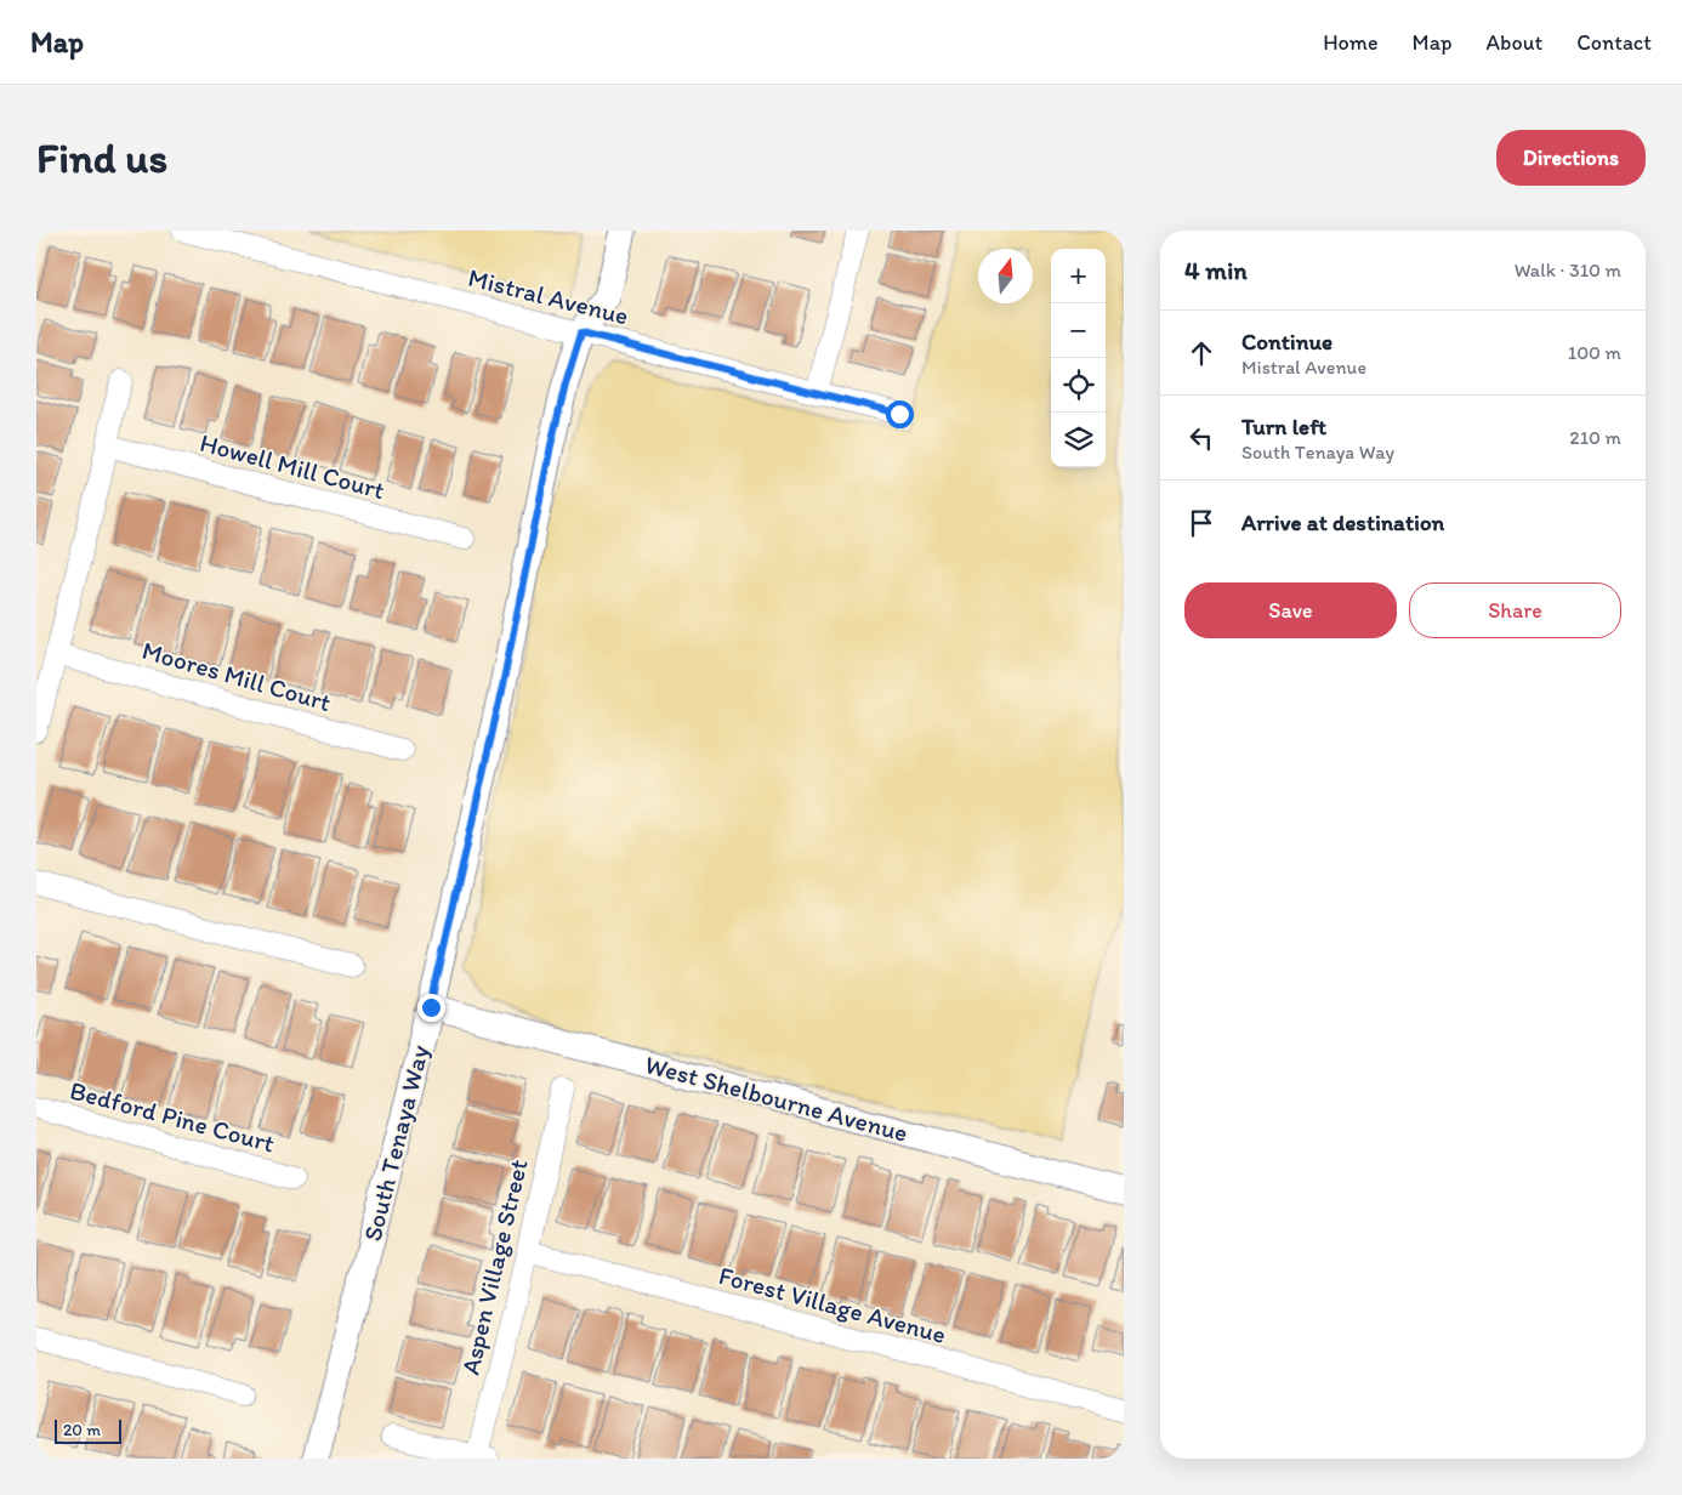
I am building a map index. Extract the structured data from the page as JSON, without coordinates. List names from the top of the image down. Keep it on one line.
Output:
{"streets":{"street":["Mistral Avenue","Howell Mill Court","Moores Mill Court","West Shelbourne Avenue","Bedford Pine Court","South Tenaya Way","Aspen Village Street","Forest Village Avenue"]},"crossings":[["Mistral Avenue","South Tenaya Way"],["West Shelbourne Avenue","South Tenaya Way"],["Aspen Village Street","Forest Village Avenue"]],"scale_bar":"20 m","north":"top","page":{"header":"Map","nav":["Home","Map","About","Contact"],"buttons":["Directions",["Save","Share"]],"title":"Find us","heading":["4 min","Walk · 310 m"],"map_buttons":["+","−"],"list":[["Continue","Mistral Avenue","100 m"],["Turn left","South Tenaya Way","210 m"],"Arrive at destination"],"scale":"20 m"}}
